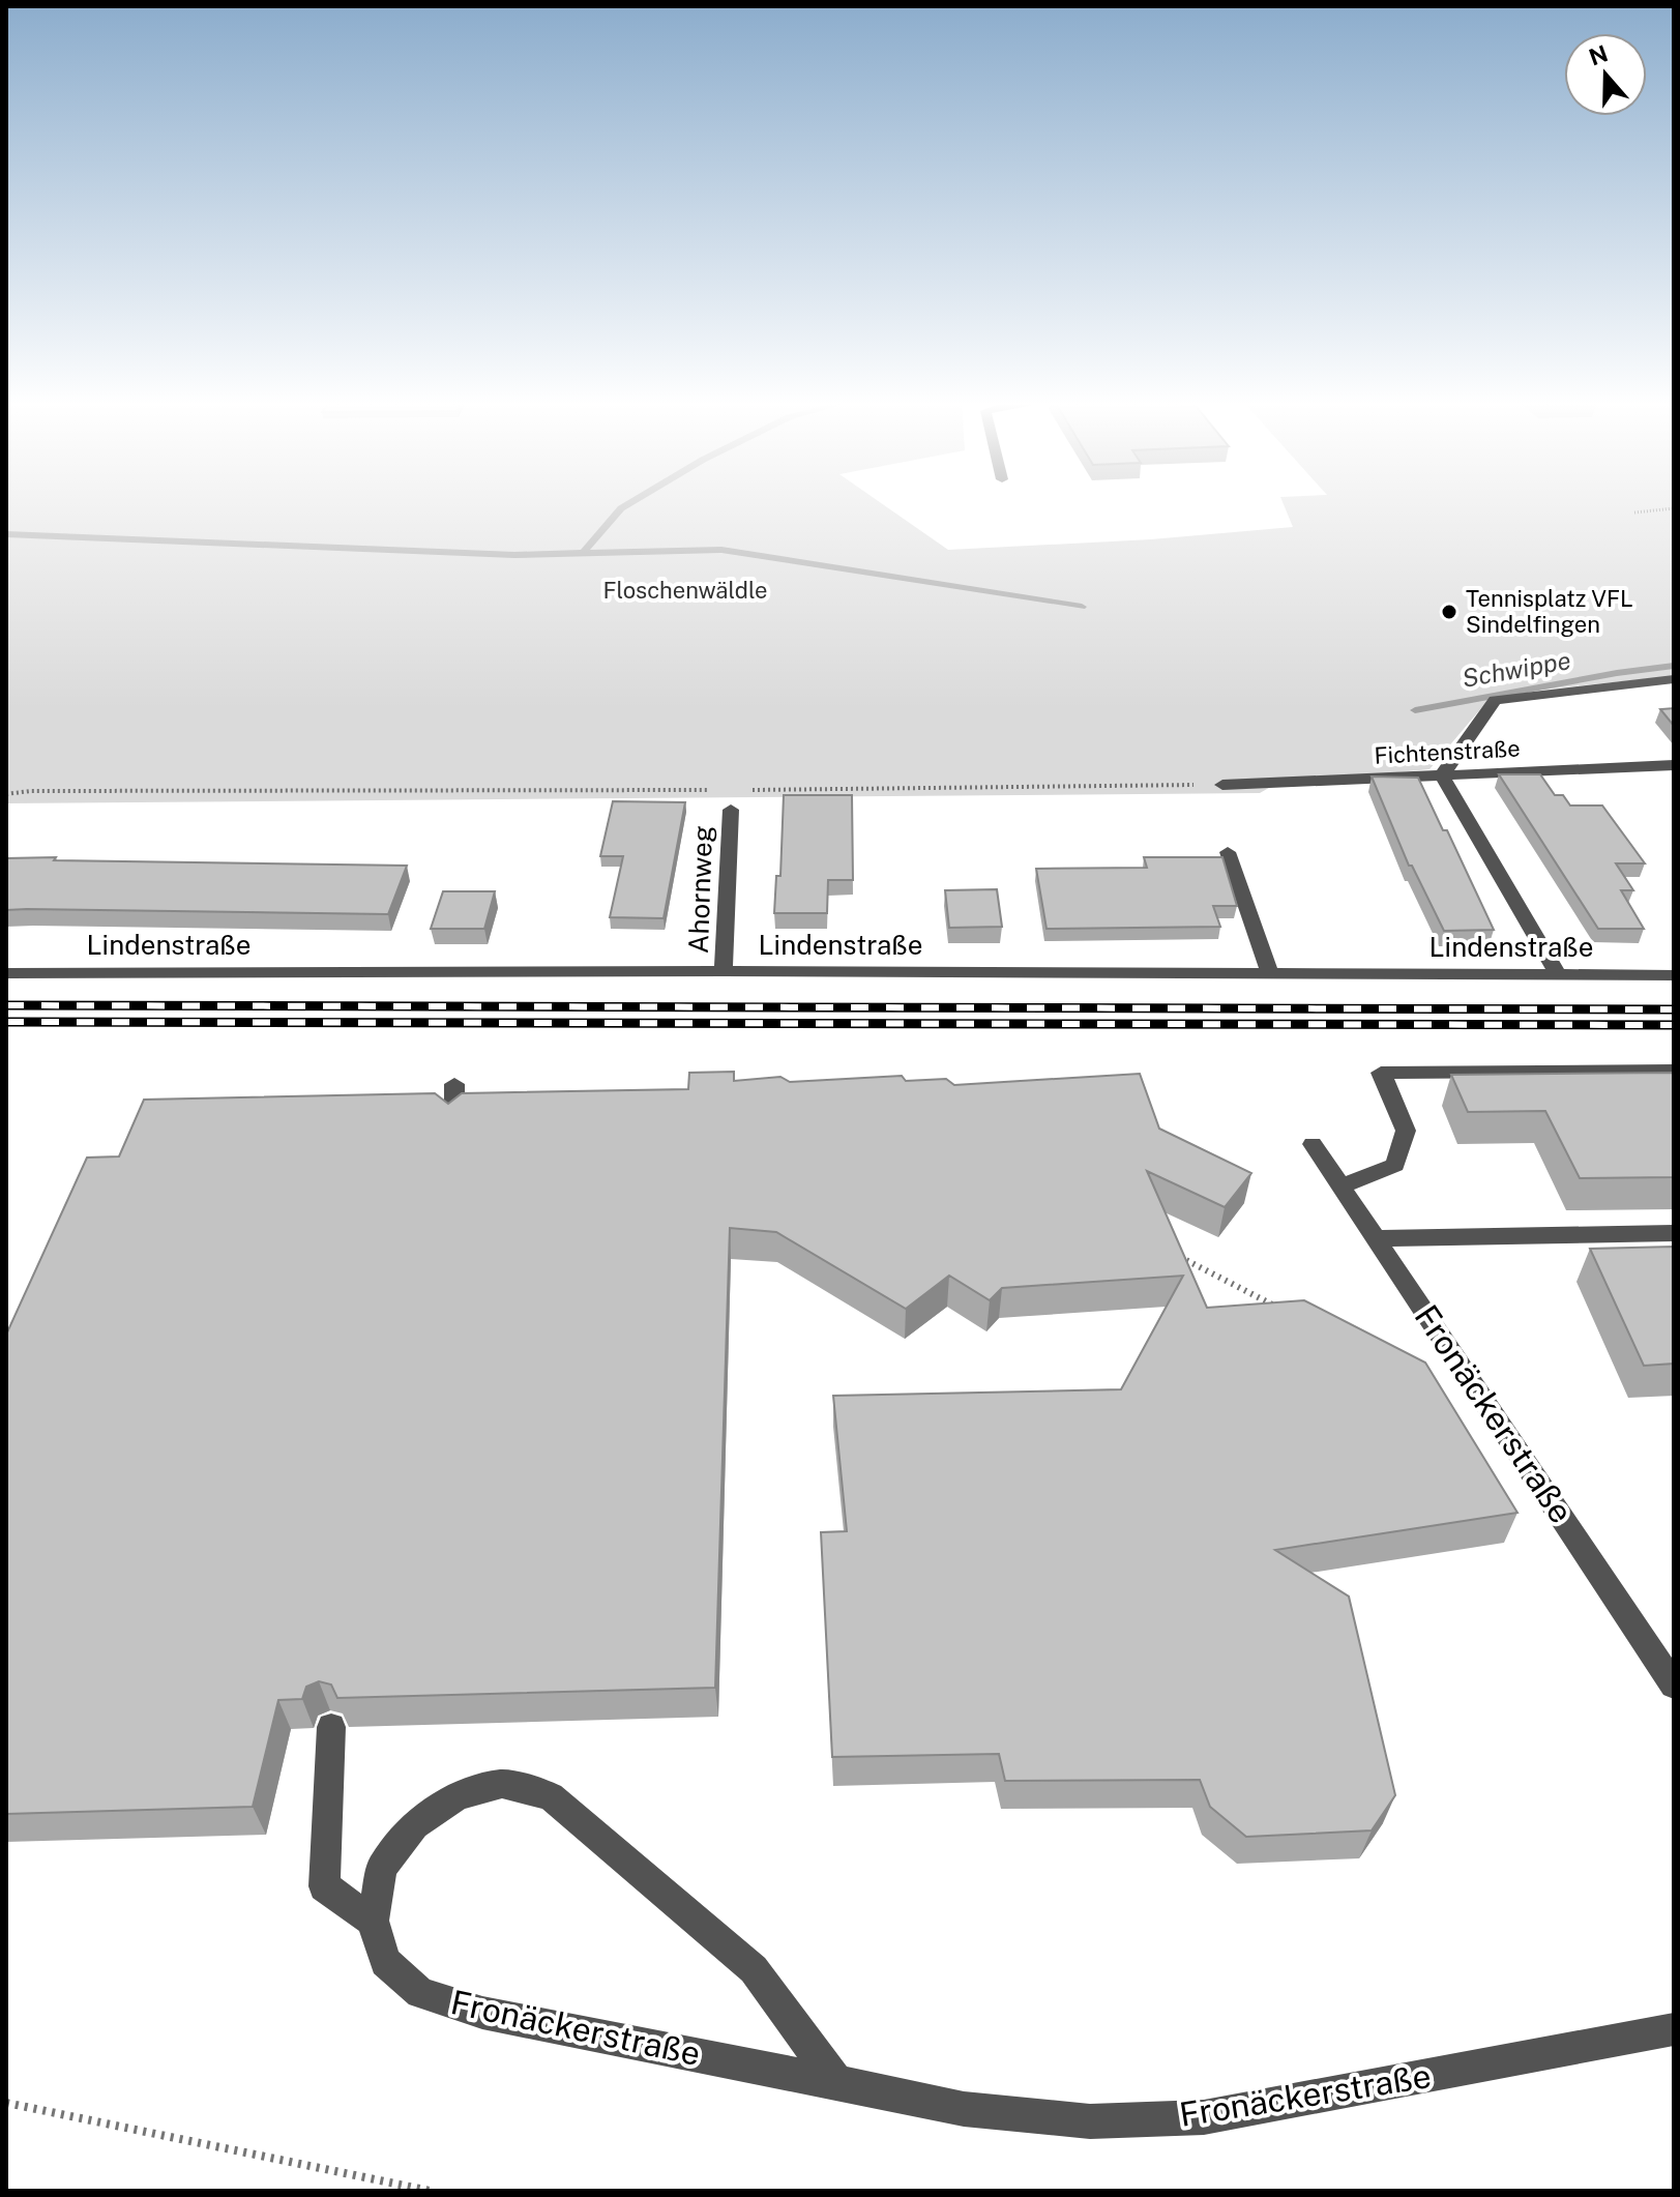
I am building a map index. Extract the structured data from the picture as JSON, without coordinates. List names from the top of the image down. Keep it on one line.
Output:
{"streets":{"street":["Fichtenstraße","Ahornweg","Lindenstraße","Fronäckerstraße"]},"crossings":[["Ahornweg","Lindenstraße"]],"water":["Schwippe"],"parks":["Floschenwäldle"],"places":["Tennisplatz VFL Sindelfingen"],"north":"top"}
